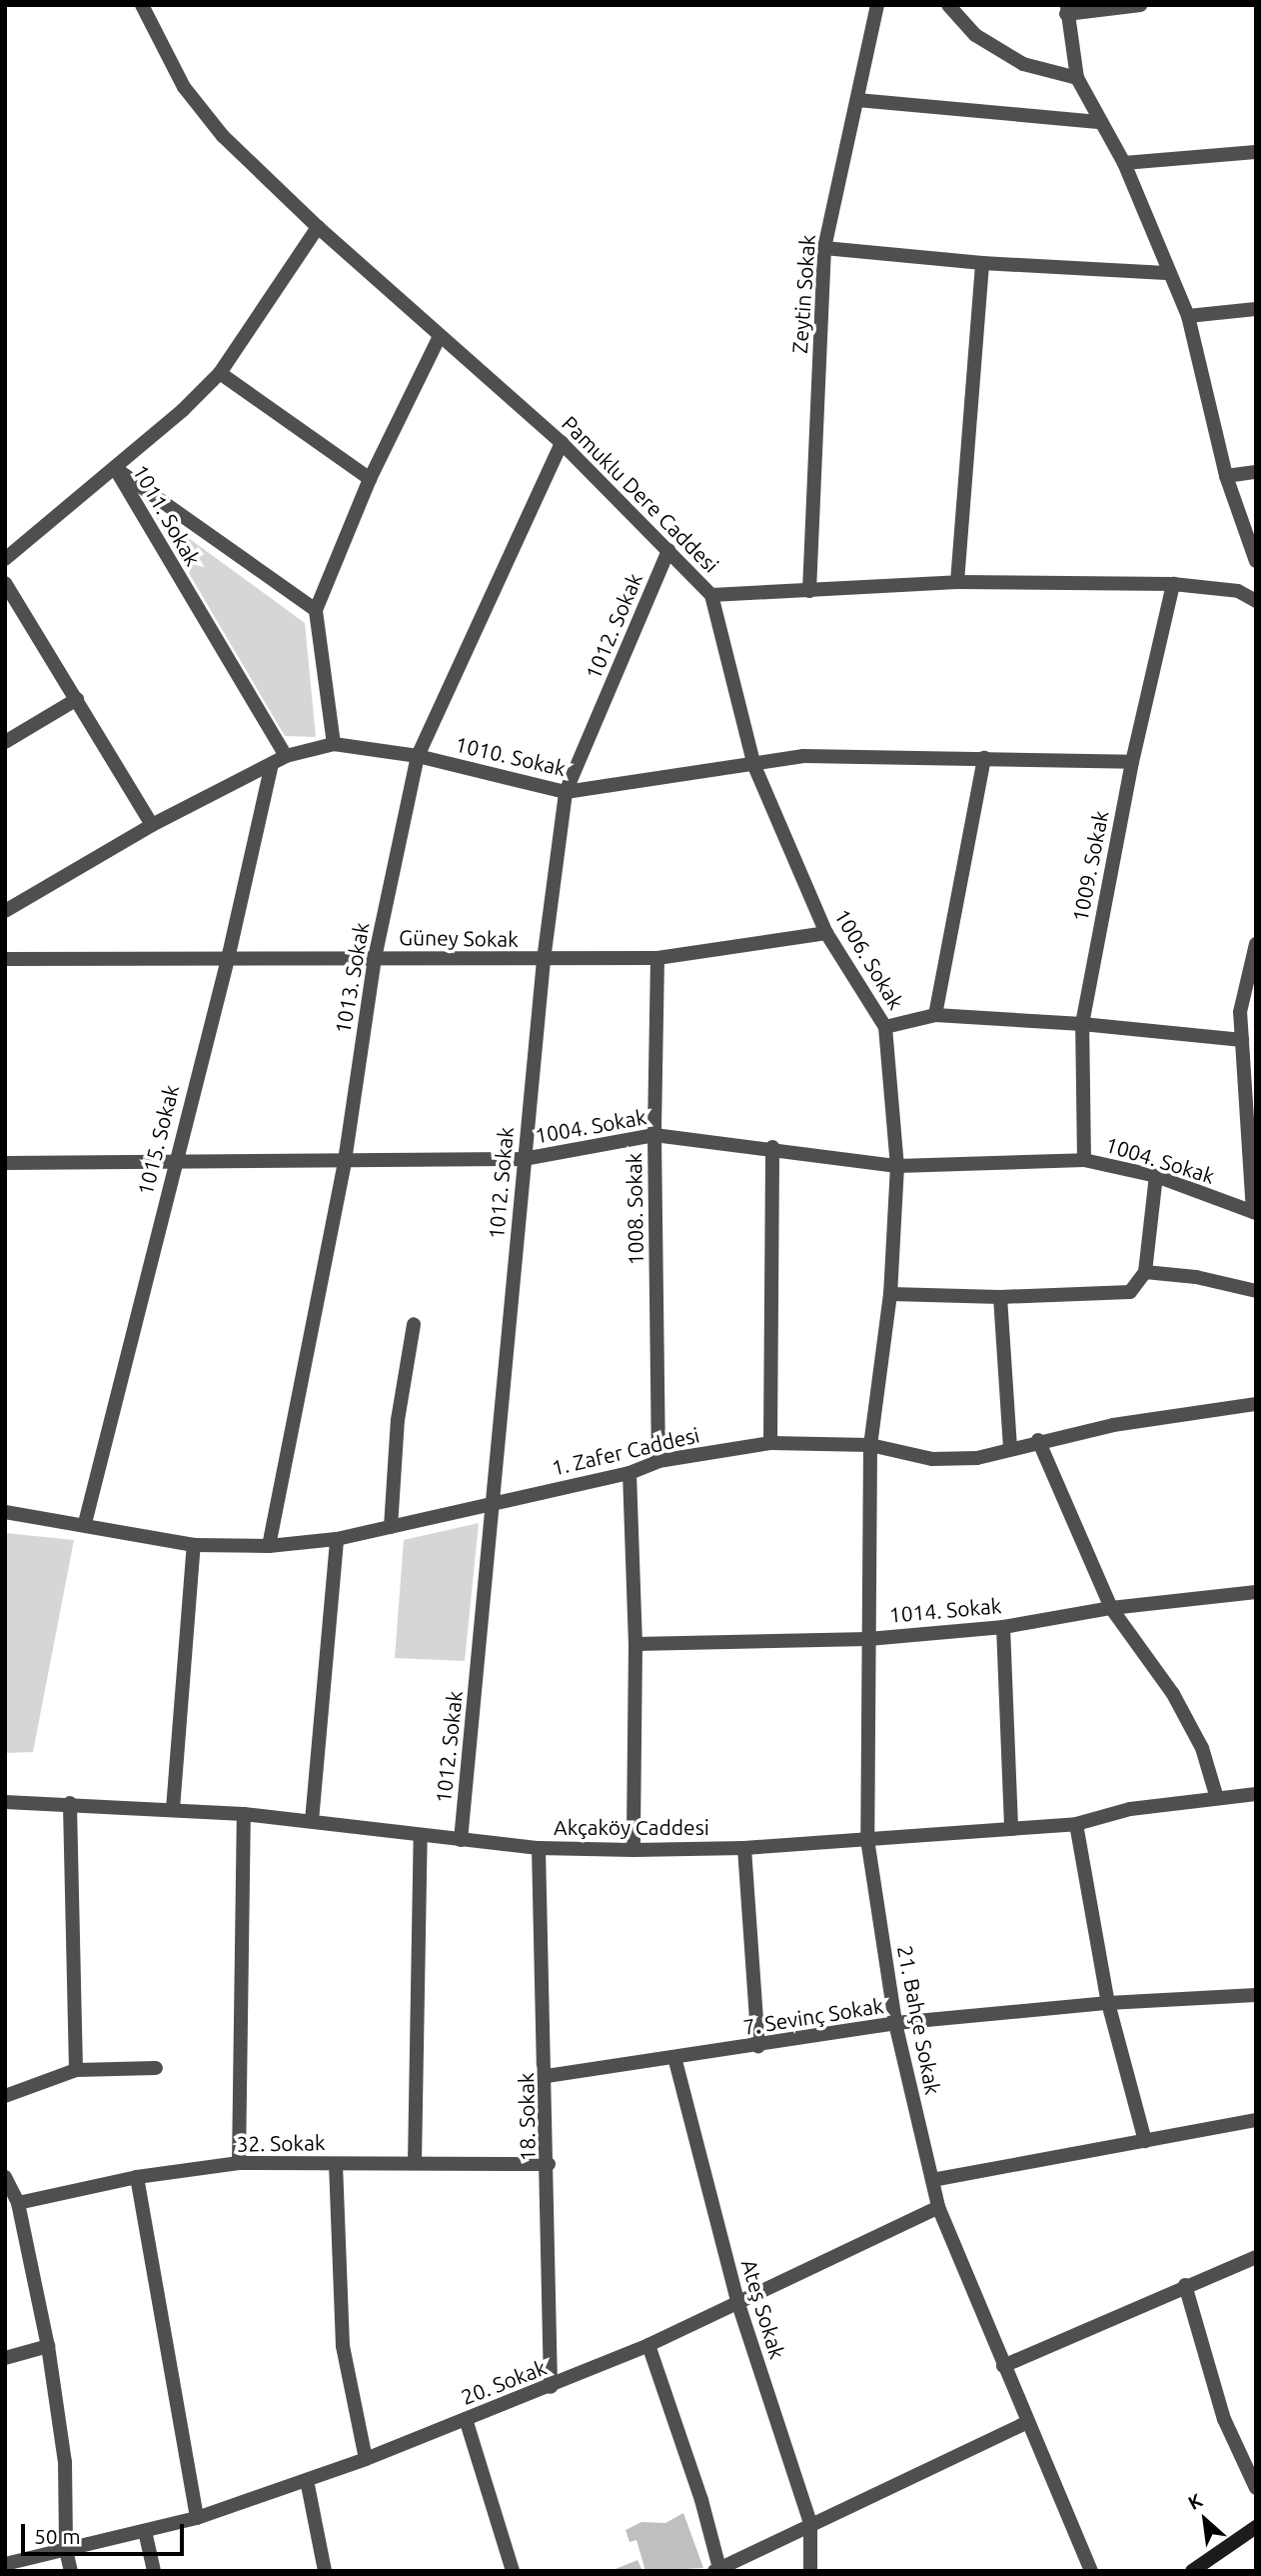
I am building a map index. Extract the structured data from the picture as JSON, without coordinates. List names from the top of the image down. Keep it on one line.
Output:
{"streets":{"street":["Zeytin Sokak","Pamuklu Dere Caddesi","1011. Sokak","1012. Sokak","1010. Sokak","1009. Sokak","Güney Sokak","1006. Sokak","1013. Sokak","1004. Sokak","1015. Sokak","1008. Sokak","1. Zafer Caddesi","1014. Sokak","Akçaköy Caddesi","7. Sevinç Sokak","21. Bahçe Sokak","18. Sokak","32. Sokak","Ateş Sokak","20. Sokak"]},"crossings":[["Zeytin Sokak","Pamuklu Dere Caddesi"],["Pamuklu Dere Caddesi","1012. Sokak"],["Pamuklu Dere Caddesi","1009. Sokak"],["Pamuklu Dere Caddesi","1006. Sokak"],["Pamuklu Dere Caddesi","1013. Sokak"],["1011. Sokak","1010. Sokak"],["1012. Sokak","1010. Sokak"],["1012. Sokak","Güney Sokak"],["1012. Sokak","1004. Sokak"],["1012. Sokak","1. Zafer Caddesi"],["1012. Sokak","Akçaköy Caddesi"],["1010. Sokak","1009. Sokak"],["1010. Sokak","1006. Sokak"],["1010. Sokak","1013. Sokak"],["1010. Sokak","1015. Sokak"],["1009. Sokak","1004. Sokak"],["Güney Sokak","1006. Sokak"],["Güney Sokak","1013. Sokak"],["Güney Sokak","1015. Sokak"],["Güney Sokak","1008. Sokak"],["1006. Sokak","1004. Sokak"],["1006. Sokak","1. Zafer Caddesi"],["1006. Sokak","21. Bahçe Sokak"],["1013. Sokak","1004. Sokak"],["1013. Sokak","1. Zafer Caddesi"],["1004. Sokak","1015. Sokak"],["1004. Sokak","1008. Sokak"],["1015. Sokak","1. Zafer Caddesi"],["1008. Sokak","1. Zafer Caddesi"],["1. Zafer Caddesi","21. Bahçe Sokak"],["1014. Sokak","21. Bahçe Sokak"],["Akçaköy Caddesi","21. Bahçe Sokak"],["Akçaköy Caddesi","18. Sokak"],["7. Sevinç Sokak","21. Bahçe Sokak"],["7. Sevinç Sokak","18. Sokak"],["7. Sevinç Sokak","Ateş Sokak"],["21. Bahçe Sokak","20. Sokak"],["18. Sokak","32. Sokak"],["18. Sokak","20. Sokak"],["Ateş Sokak","20. Sokak"]],"scale_bar":"50 m","north":"top left"}
